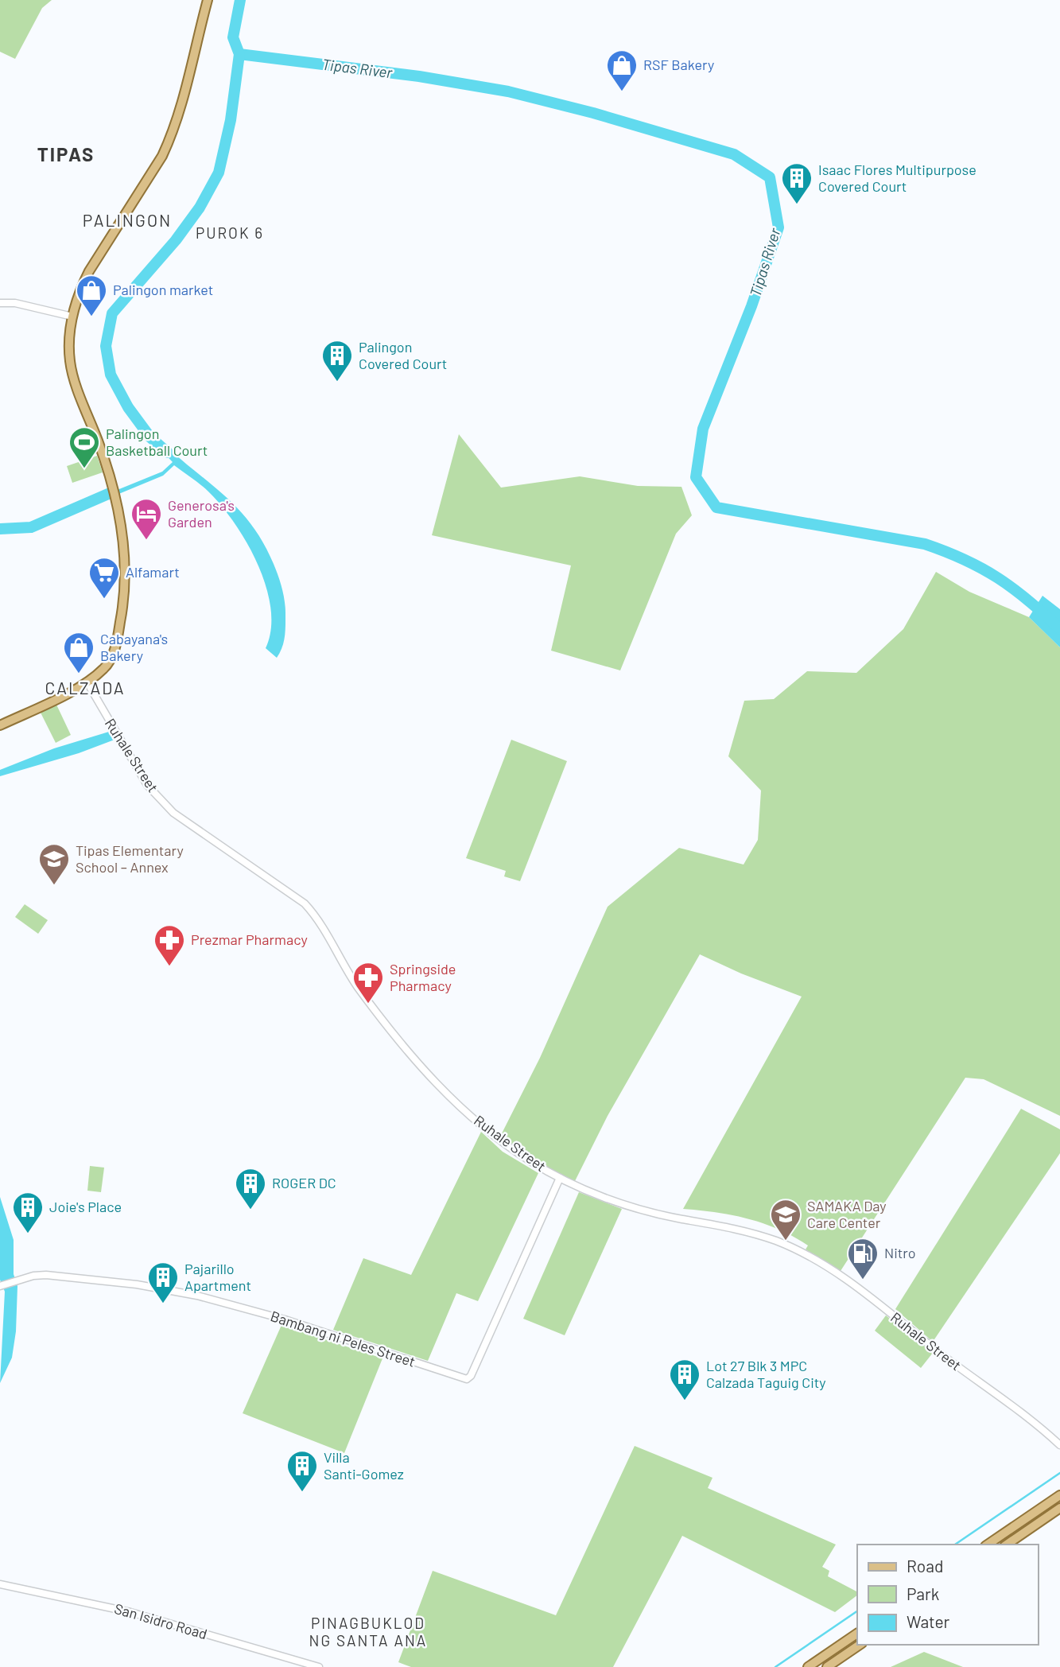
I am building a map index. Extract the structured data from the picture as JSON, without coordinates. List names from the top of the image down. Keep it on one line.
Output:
{"streets":{"street":["Ruhale Street","Bambang ni Peles Street","San Isidro Road"]},"crossings":[["Ruhale Street","Bambang ni Peles Street"]],"districts":["TIPAS","PALINGON","PUROK 6","CALZADA","PINAGBUKLOD NG SANTA ANA"],"water":["Tipas River"],"places":{"shop":["RSF Bakery","Palingon market","Cabayana's Bakery"],"building":["Isaac Flores Multipurpose Covered Court","Palingon Covered Court","ROGER DC","Joie's Place","Pajarillo Apartment","Lot 27 Blk 3 MPC Calzada Taguig City","Villa Santi-Gomez"],"sports":["Palingon Basketball Court"],"hotel":["Generosa's Garden"],"supermarket":["Alfamart"],"school or university":["Tipas Elementary School – Annex","SAMAKA Day Care Center"],"pharmacy":["Prezmar Pharmacy","Springside Pharmacy"],"fuel station":["Nitro"]},"legend":["Road","Park","Water"]}
